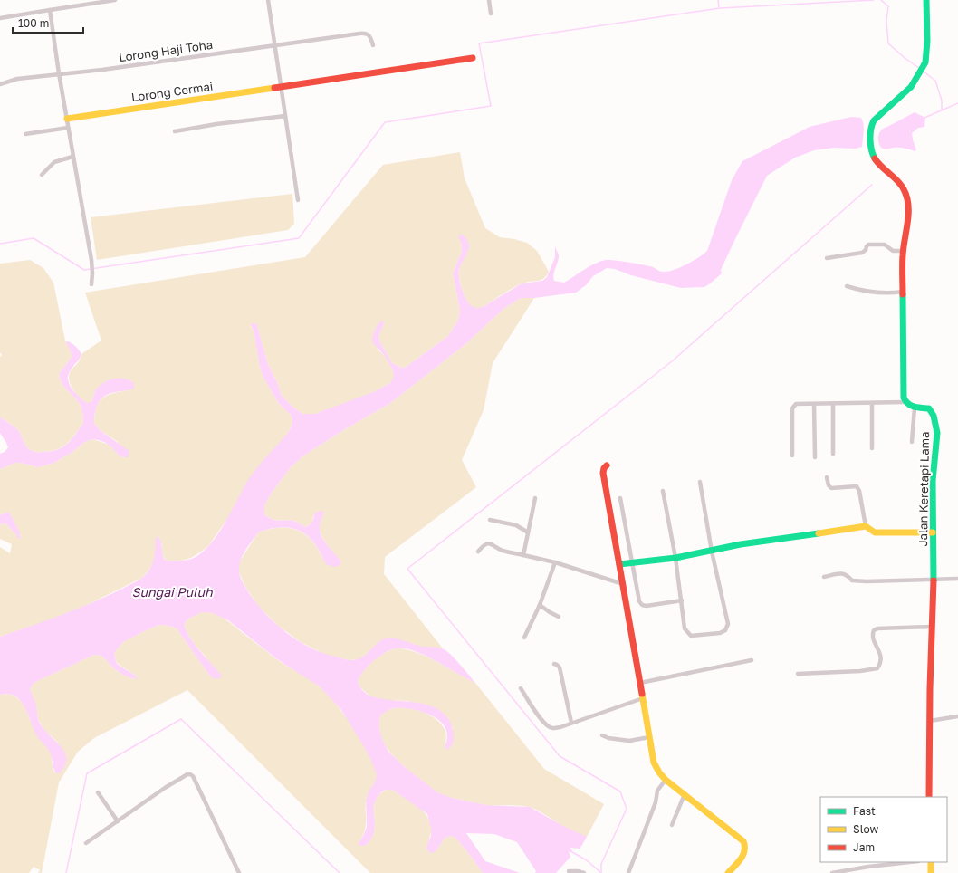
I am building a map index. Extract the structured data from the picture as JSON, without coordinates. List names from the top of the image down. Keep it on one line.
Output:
{"streets":{"street":["Lorong Haji Toha","Lorong Cermai","Jalan Keretapi Lama"]},"water":["Sungai Puluh"],"legend":["Fast","Slow","Jam"],"scale_bar":"100 m"}
